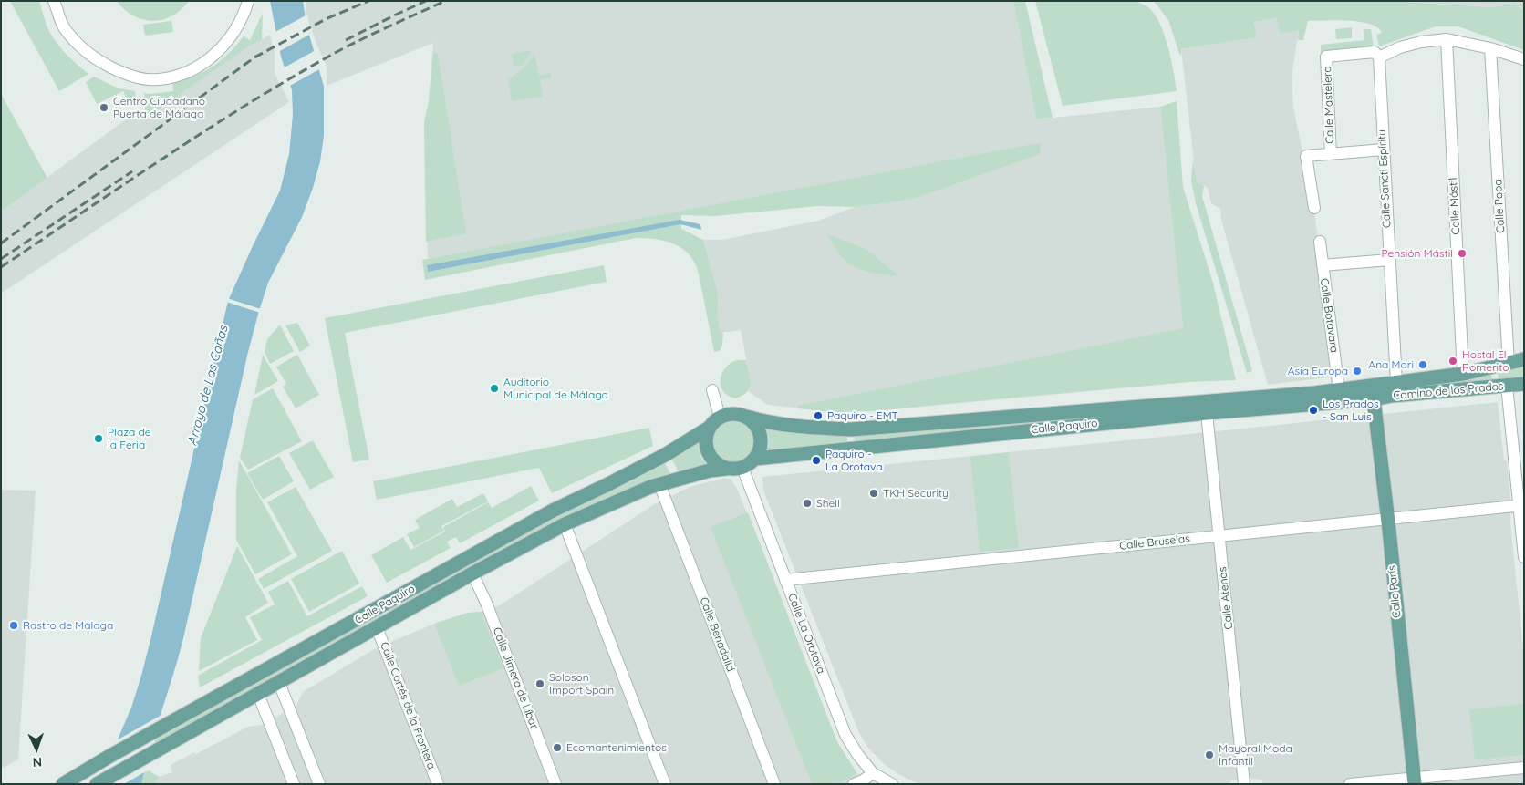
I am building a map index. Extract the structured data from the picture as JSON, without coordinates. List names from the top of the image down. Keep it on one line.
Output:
{"streets":{"main road":["Camino de los Prados","Calle Paquiro","Calle París"],"street":["Calle Mastelera","Calle Sancti Espíritu","Calle Mástil","Calle Popa","Calle Botavara","Calle Bruselas","Calle Atenas","Calle La Orotava","Calle Benadalid","Calle Jimera de Líbar","Calle Cortés de la Frontera"]},"crossings":[["Calle Mastelera","Calle Sancti Espíritu"],["Calle Sancti Espíritu","Camino de los Prados"],["Calle Mástil","Camino de los Prados"],["Calle Popa","Camino de los Prados"],["Calle Botavara","Calle Paquiro"],["Camino de los Prados","Calle Paquiro"],["Camino de los Prados","Calle París"],["Calle Paquiro","Calle París"],["Calle Paquiro","Calle Atenas"],["Calle Paquiro","Calle La Orotava"],["Calle Paquiro","Calle Benadalid"],["Calle Paquiro","Calle Jimera de Líbar"],["Calle Paquiro","Calle Cortés de la Frontera"],["Calle Bruselas","Calle París"],["Calle Bruselas","Calle Atenas"],["Calle Bruselas","Calle La Orotava"]],"water":["Arroyo de Las Cañas"],"places":["Centro Ciudadano Puerta de Málaga","Pensión Mástil","Hostal El Romerito","Ana Mari","Asia Europa","Auditorio Municipal de Málaga","Los Prados - San Luis","Paquiro - EMT","Plaza de la Feria","Paquiro - La Orotava","TKH Security","Shell","Rastro de Málaga","Soloson Import Spain","Ecomantenimientos","Mayoral Moda Infantil"],"north":"bottom"}
